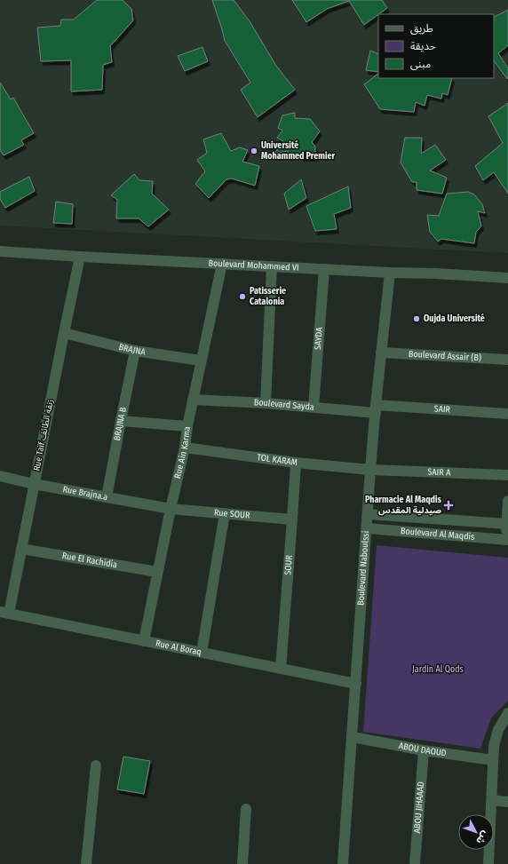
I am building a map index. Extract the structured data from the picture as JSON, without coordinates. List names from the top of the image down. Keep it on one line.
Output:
{"streets":{"street":["Boulevard Mohammed VI","SAYDA","BRAJNA","Boulevard Assair (B)","Boulevard Sayda","SAIR","BRAJNA B","Rue Taïf زنقة الطائف","Rue Ain Karma","TOL KARAM","SAIR A","Rue Brajna.a","Rue SOUR","Boulevard Al Maqdis","Rue El Rachidia","SOUR","Boulevard Naboulssi","Rue Al Boraq","ABOU DAOUD","ABOU JIHAAAD"]},"crossings":[["Boulevard Mohammed VI","SAYDA"],["Boulevard Mohammed VI","Rue Taïf زنقة الطائف"],["Boulevard Mohammed VI","Rue Ain Karma"],["Boulevard Mohammed VI","Boulevard Naboulssi"],["SAYDA","Boulevard Sayda"],["BRAJNA","BRAJNA B"],["BRAJNA","Rue Taïf زنقة الطائف"],["BRAJNA","Rue Ain Karma"],["Boulevard Assair (B)","Boulevard Naboulssi"],["Boulevard Sayda","SAIR"],["Boulevard Sayda","Rue Ain Karma"],["Boulevard Sayda","Boulevard Naboulssi"],["SAIR","Boulevard Naboulssi"],["BRAJNA B","Rue Brajna.a"],["Rue Taïf زنقة الطائف","Rue Brajna.a"],["Rue Taïf زنقة الطائف","Rue El Rachidia"],["Rue Taïf زنقة الطائف","Rue Al Boraq"],["Rue Ain Karma","TOL KARAM"],["Rue Ain Karma","Rue Brajna.a"],["Rue Ain Karma","Rue SOUR"],["Rue Ain Karma","Rue El Rachidia"],["Rue Ain Karma","Rue Al Boraq"],["TOL KARAM","SAIR A"],["TOL KARAM","SOUR"],["TOL KARAM","Boulevard Naboulssi"],["SAIR A","Boulevard Naboulssi"],["Rue Brajna.a","Rue SOUR"],["Rue SOUR","SOUR"],["Boulevard Al Maqdis","Boulevard Naboulssi"],["SOUR","Rue Al Boraq"],["Boulevard Naboulssi","Rue Al Boraq"],["Boulevard Naboulssi","ABOU DAOUD"],["ABOU DAOUD","ABOU JIHAAAD"]],"parks":["Jardin Al Qods"],"places":{"other":["Université Mohammed Premier","Patisserie Catalonia","Oujda Université"],"health":["Pharmacie Al Maqdis صيدلية المقدس"]},"legend":["طريق","حديقة","مبنى"],"north":"bottom right"}
